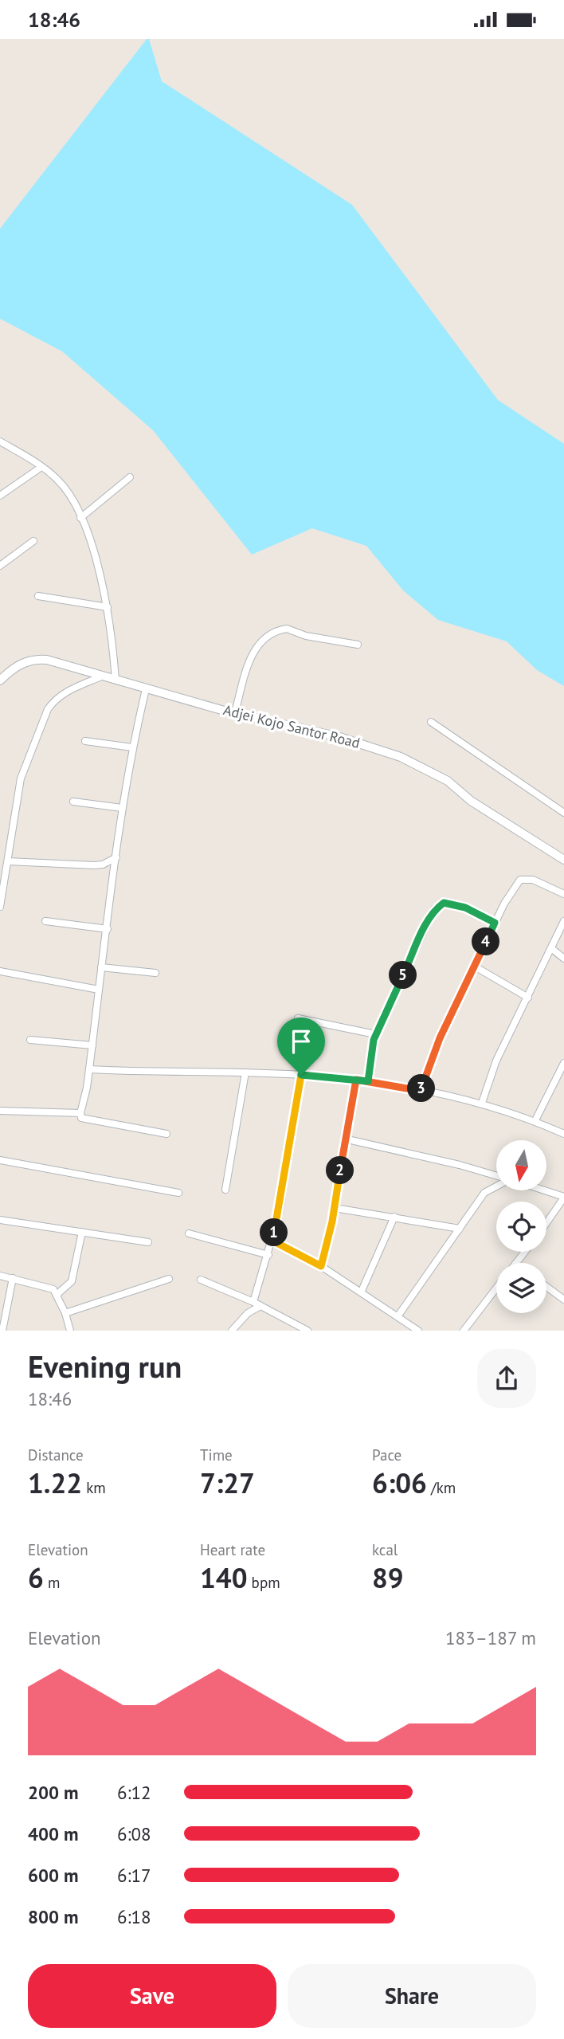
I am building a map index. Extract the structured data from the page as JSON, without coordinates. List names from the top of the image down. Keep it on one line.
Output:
{"streets":{"street":["Adjei Kojo Santor Road"]},"north":"bottom","page":{"status":"18:46","pins":["4","5","3","2","1"],"heading":["Evening run","18:46"],"stats":[["Distance","1.22 km"],["Time","7:27"],["Pace","6:06 /km"],["Elevation","6 m"],["Heart rate","140 bpm"],["kcal","89"]],"chart":["Elevation","183–187 m"],"list":[{"name":"200 m","note":"6:12"},{"name":"400 m","note":"6:08"},{"name":"600 m","note":"6:17"},{"name":"800 m","note":"6:18"}],"buttons":["Save","Share"]}}
